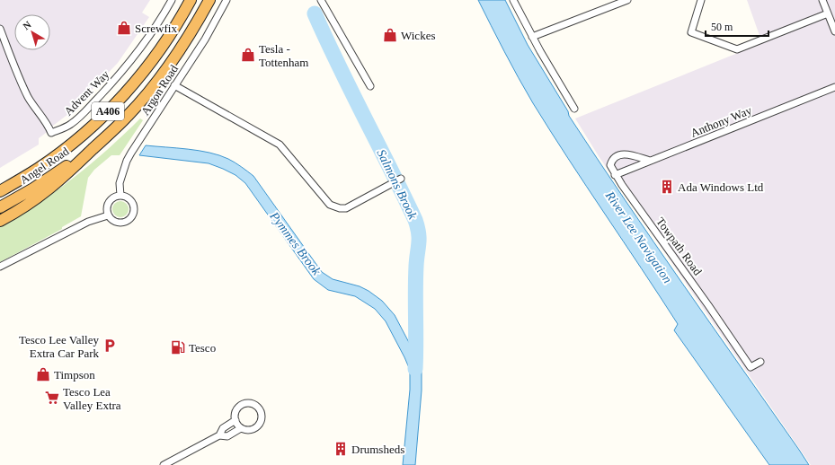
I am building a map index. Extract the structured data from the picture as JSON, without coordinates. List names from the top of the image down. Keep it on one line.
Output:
{"streets":{"highway":["A406","Angel Road"],"street":["Argon Road","Advent Way","Anthony Way","Towpath Road"]},"crossings":[["A406","Angel Road"],["Anthony Way","Towpath Road"]],"water":["Salmons Brook","River Lee Navigation","Pymmes Brook"],"places":{"shop":["Screwfix","Wickes","Tesla - Tottenham","Timpson"],"building":["Ada Windows Ltd","Drumsheds"],"parking":["Tesco Lee Valley Extra Car Park"],"fuel station":["Tesco"],"supermarket":["Tesco Lea Valley Extra"]},"scale_bar":"50 m","north":"top left"}
